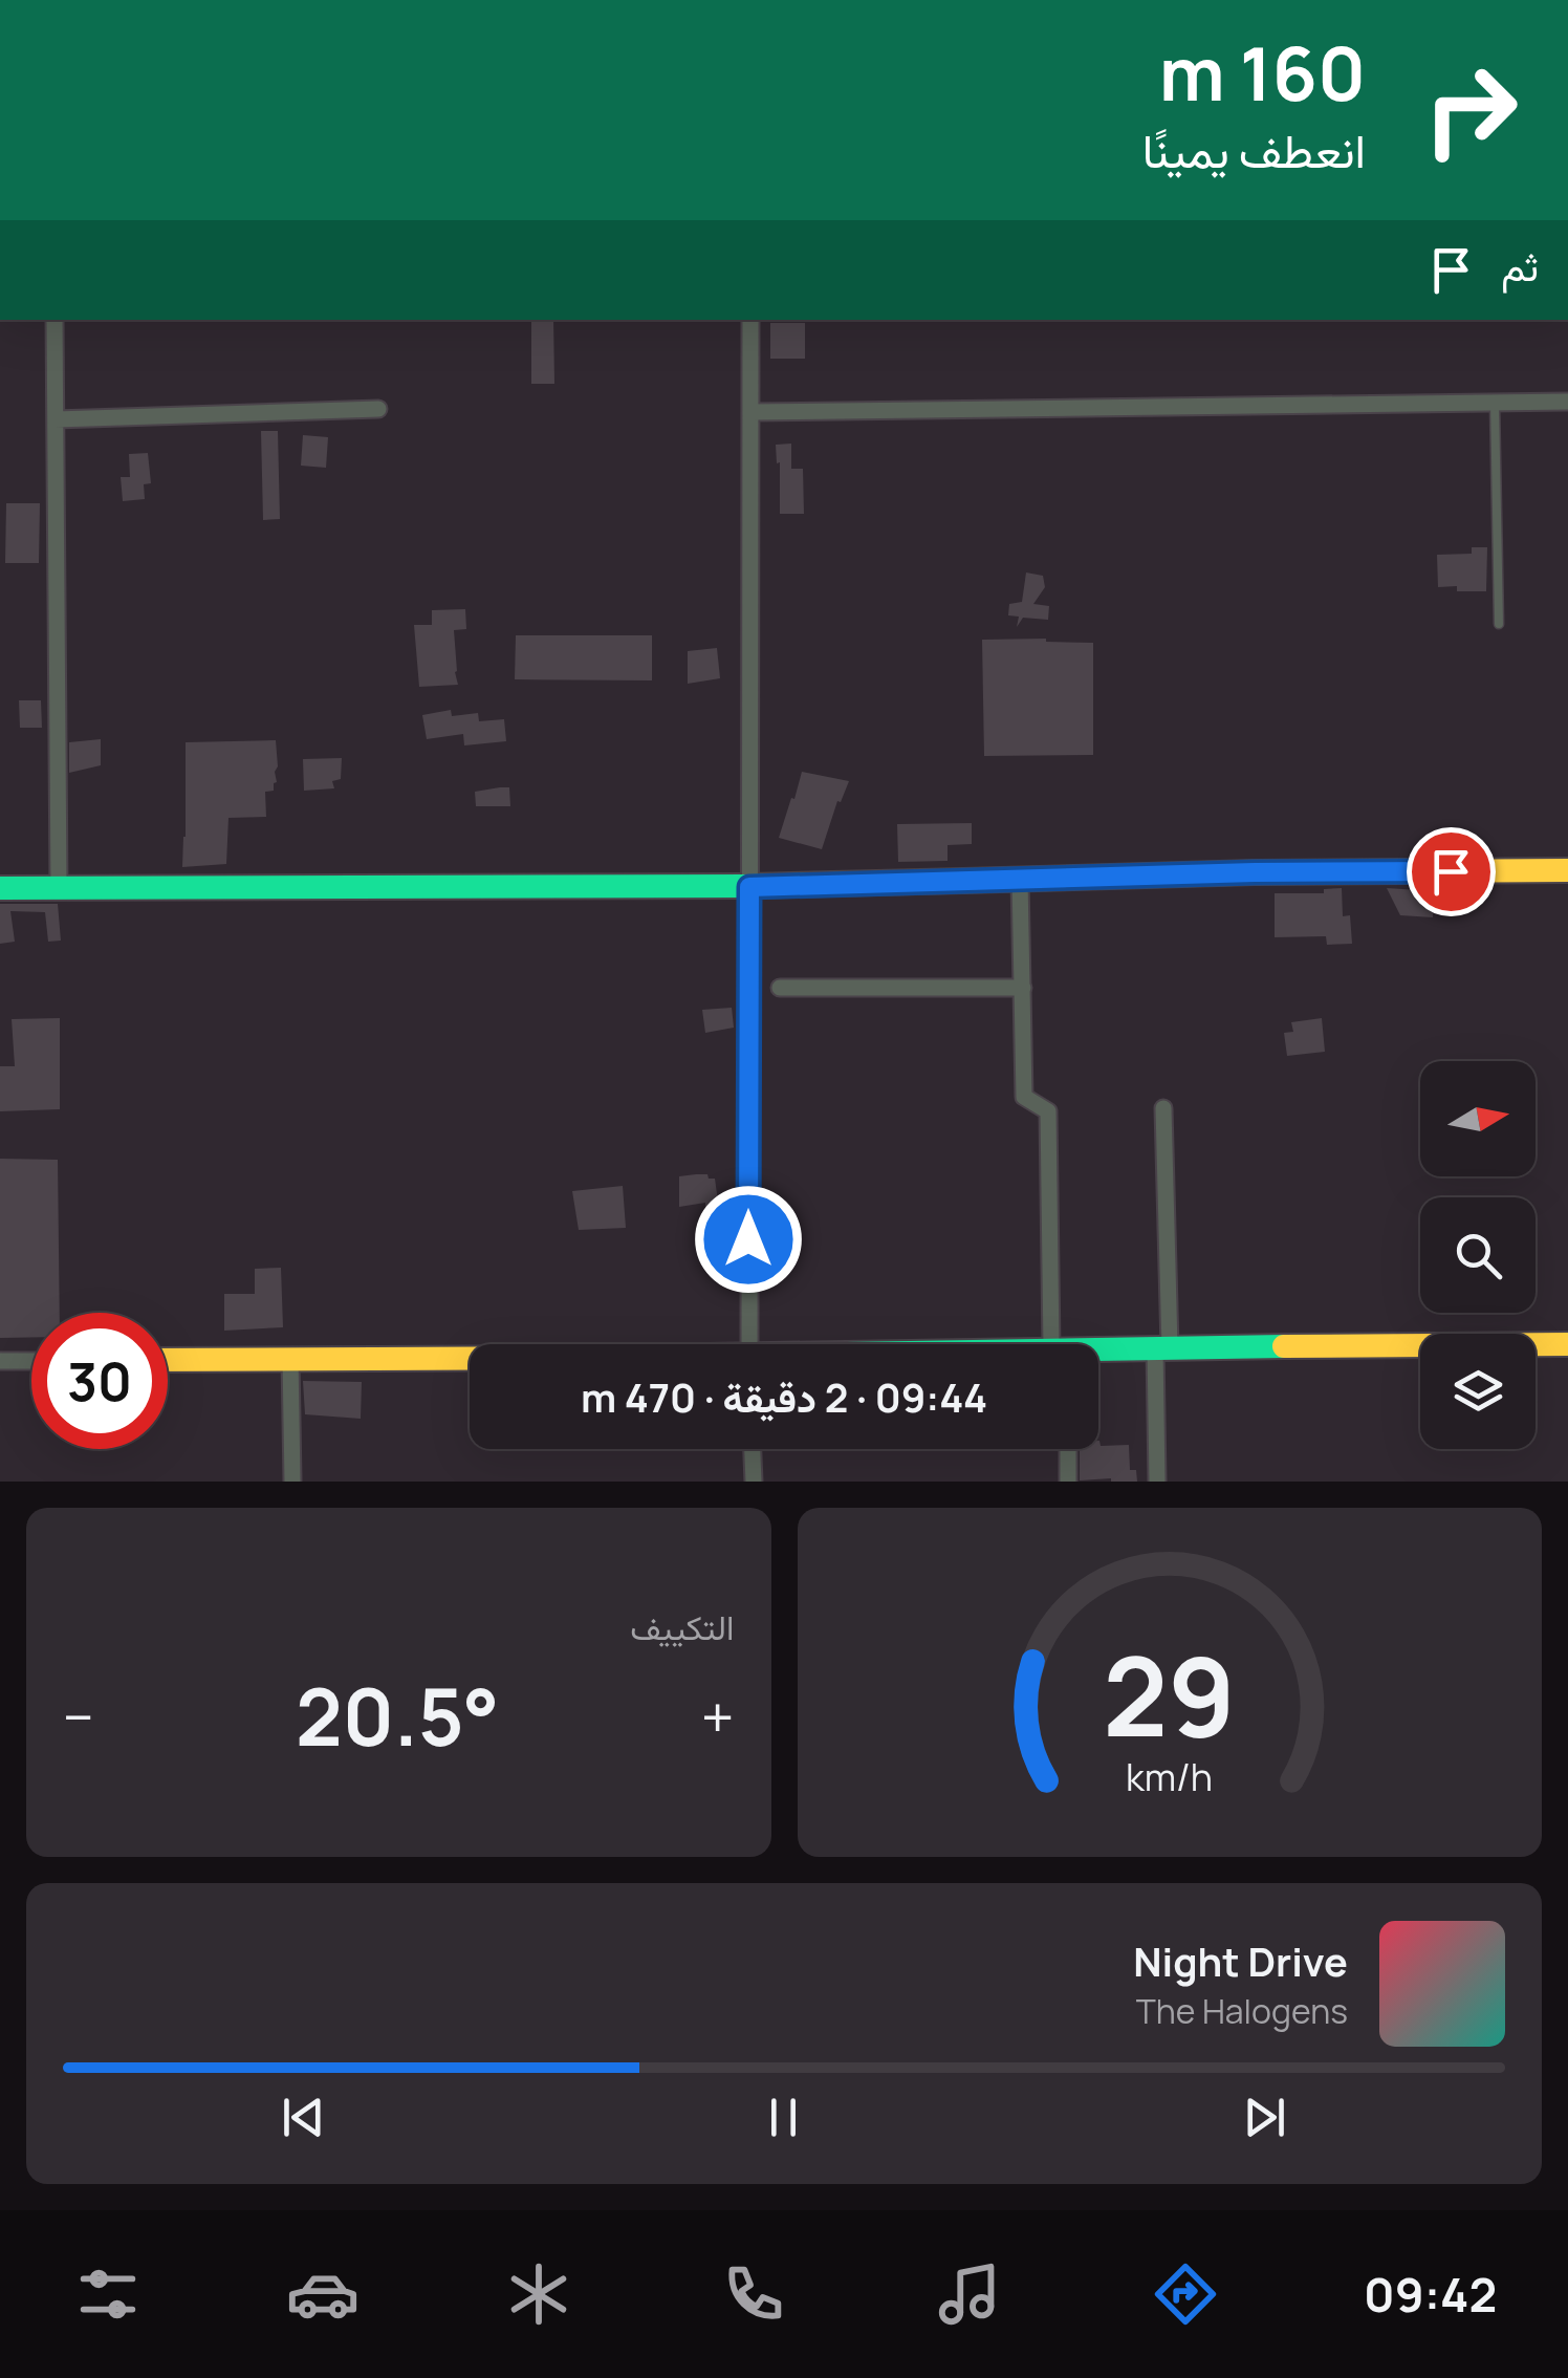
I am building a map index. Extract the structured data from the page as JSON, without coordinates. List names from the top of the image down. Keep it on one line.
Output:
{"north":"right","page":{"turn":["160 m","انعطف يمينًا"],"then":"ثم","limit":"30","trip":"09:44 · 2 دقيقة · 470 m","tile":"التكييف","heat":["−","20.5°","+"],"song":["Night Drive","The Halogens"],"tabs":"09:42","gauge":["29","km/h"]}}
